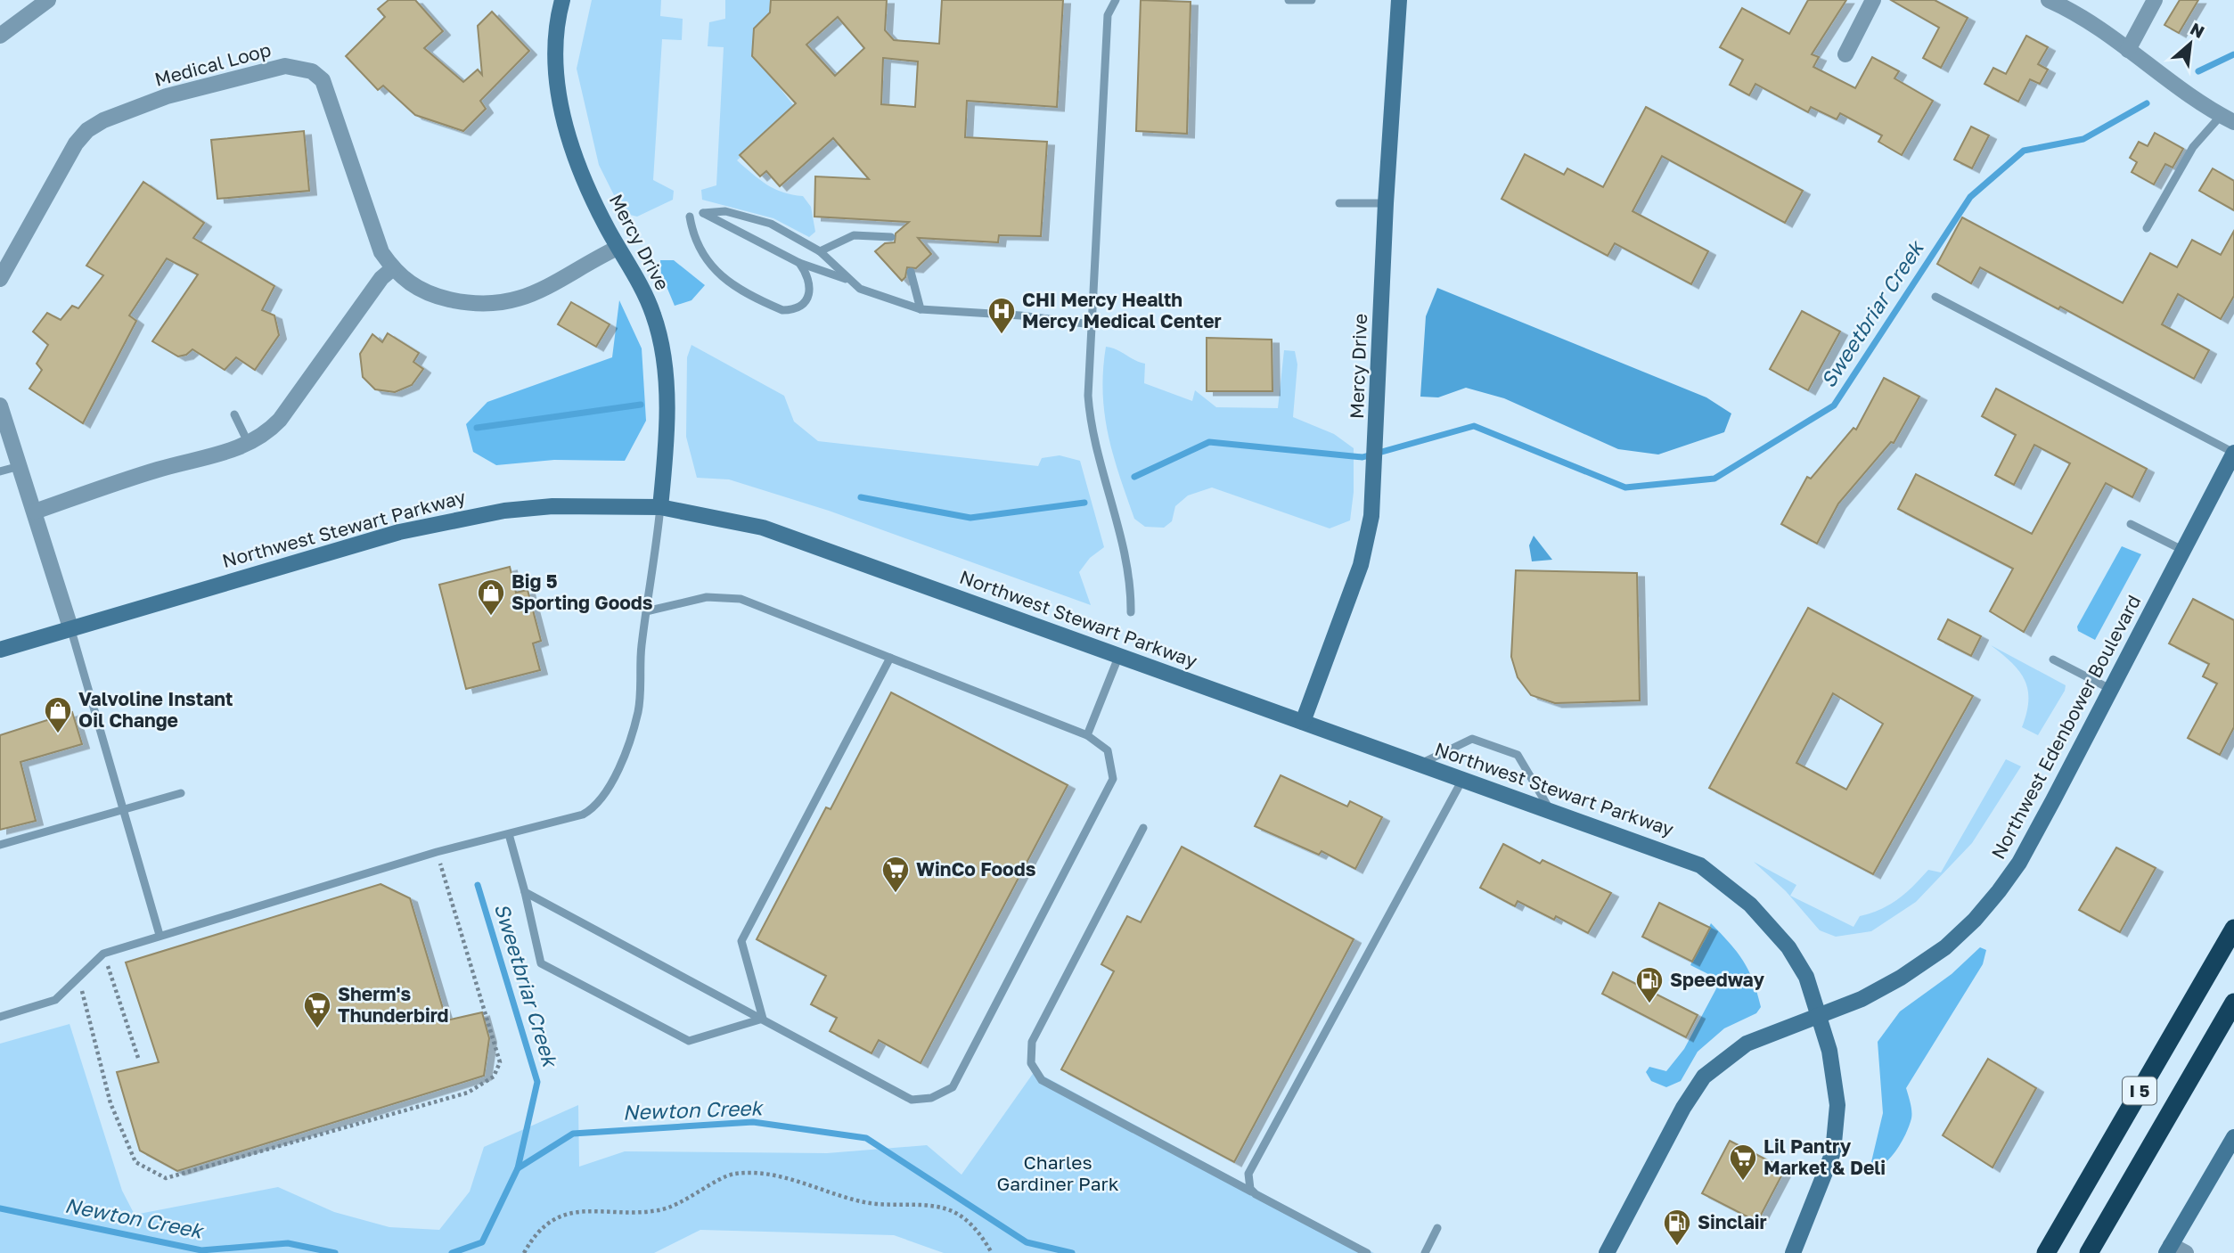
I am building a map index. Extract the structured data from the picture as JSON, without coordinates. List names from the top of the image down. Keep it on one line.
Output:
{"streets":{"highway":["I 5"],"main road":["Mercy Drive","Northwest Stewart Parkway","Northwest Edenbower Boulevard"],"street":["Medical Loop"]},"crossings":[["Medical Loop","Mercy Drive"],["Mercy Drive","Northwest Stewart Parkway"],["Northwest Stewart Parkway","Northwest Edenbower Boulevard"]],"water":["Sweetbriar Creek","Newton Creek"],"parks":["Charles Gardiner Park"],"places":{"hospital":["CHI Mercy Health Mercy Medical Center"],"shop":["Big 5 Sporting Goods","Valvoline Instant Oil Change"],"supermarket":["WinCo Foods","Sherm's Thunderbird","Lil Pantry Market & Deli"],"fuel station":["Speedway","Sinclair"]},"north":"top right"}
